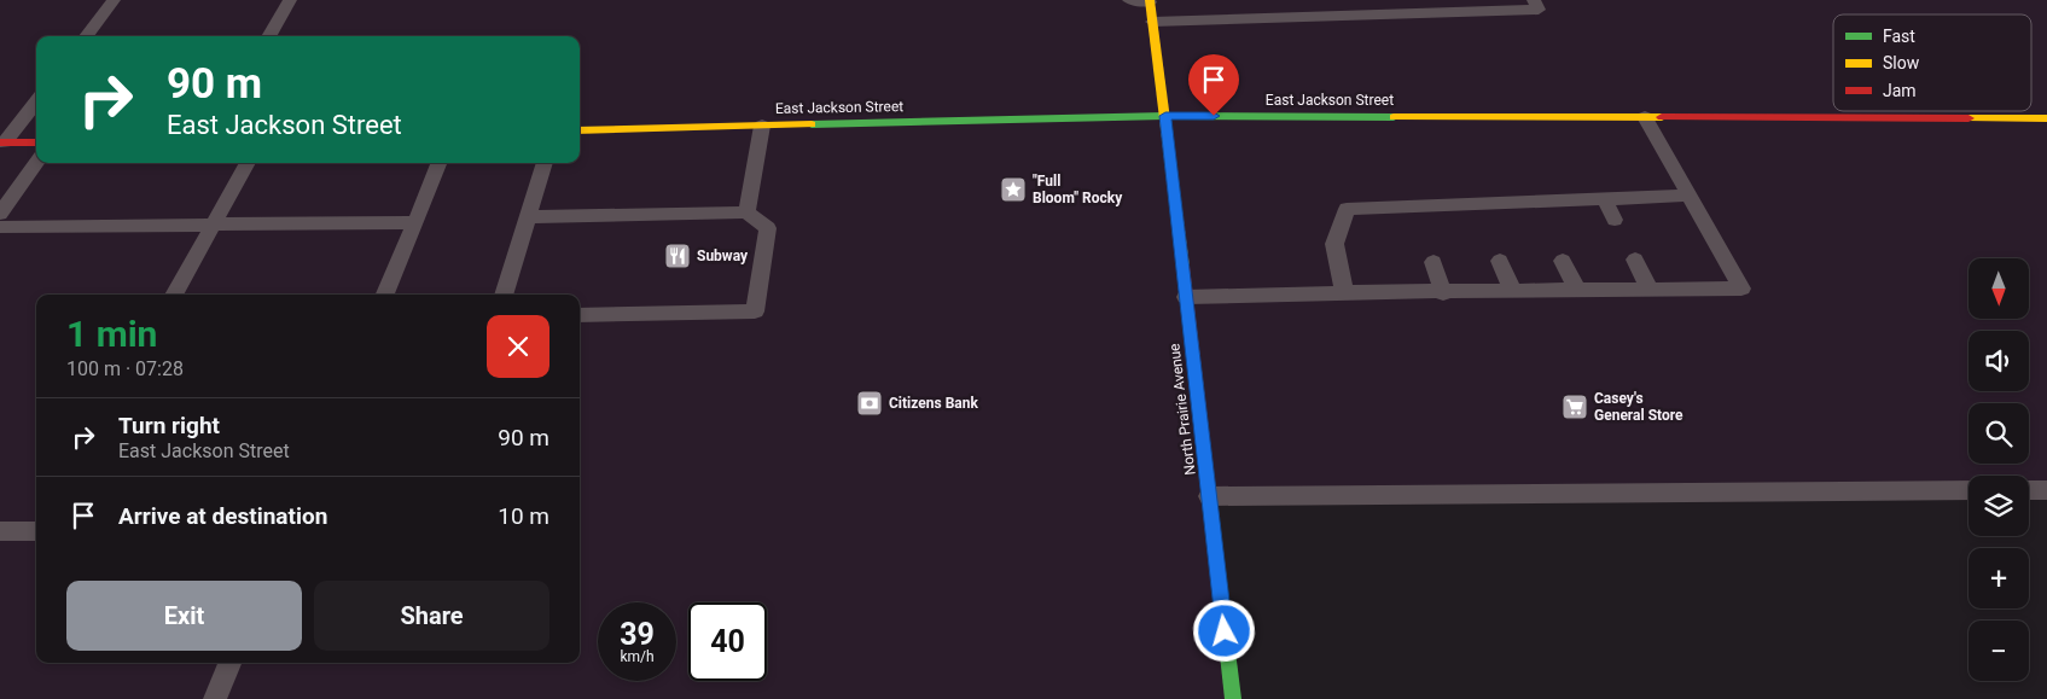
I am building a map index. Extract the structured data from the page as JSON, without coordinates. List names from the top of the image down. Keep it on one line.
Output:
{"streets":{"main road":["East Jackson Street","North Prairie Avenue"]},"crossings":[["East Jackson Street","North Prairie Avenue"]],"places":{"place":["\"Full Bloom\" Rocky"],"restaurant":["Subway"],"bank":["Citizens Bank"],"supermarket":["Casey's General Store"]},"legend":["Fast","Slow","Jam"],"north":"bottom","page":{"turn":["90 m","East Jackson Street"],"map_buttons":["+","−"],"heading":["1 min","100 m · 07:28"],"list":[{"name":"Turn right","note":"East Jackson Street","value":"90 m"},{"name":"Arrive at destination","value":"10 m"}],"buttons":["Exit","Share"],"speed":"39 km/h","limit":"40"}}
